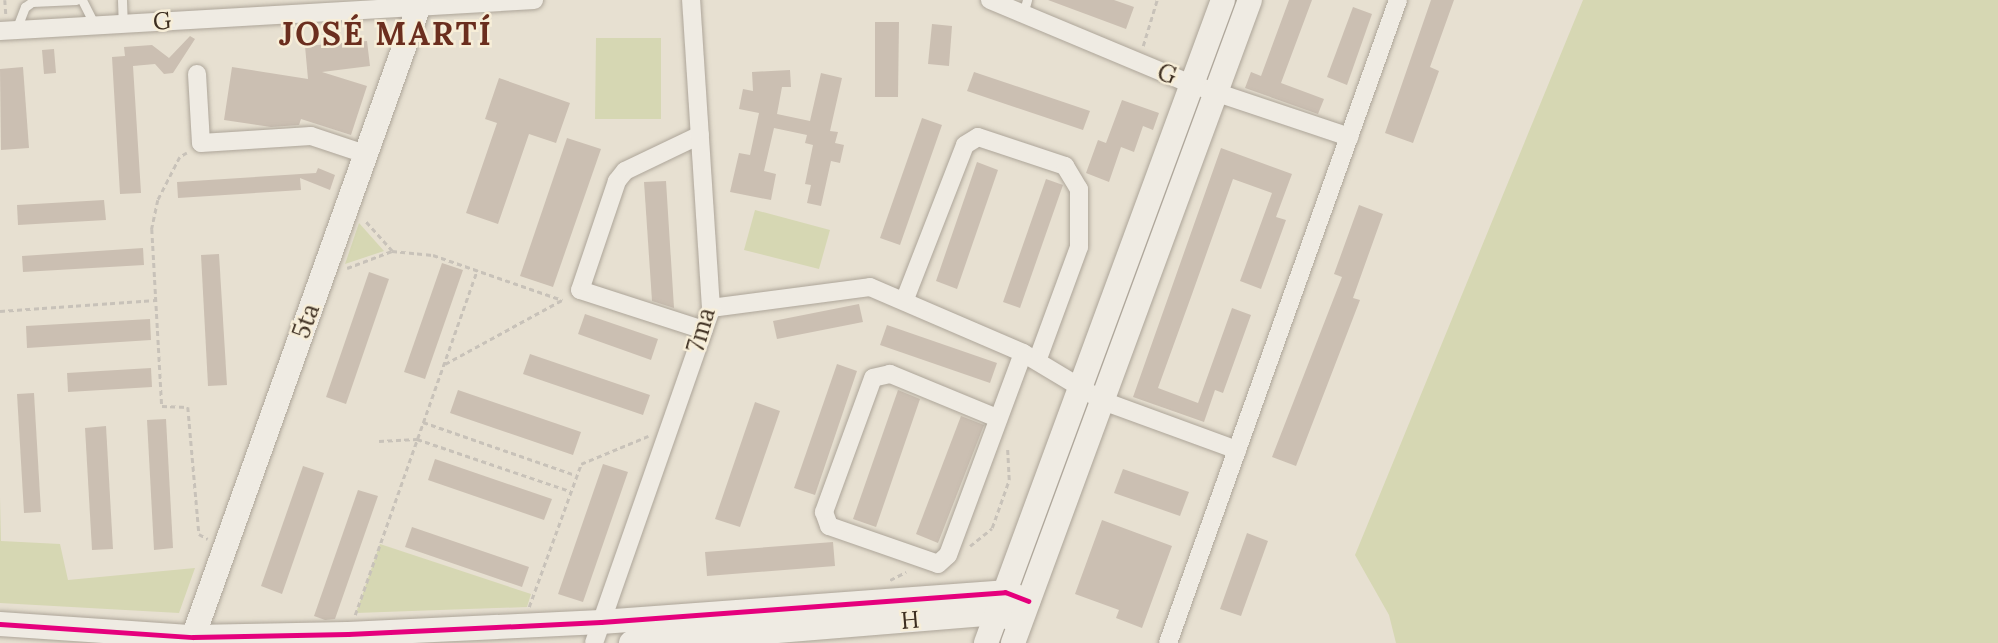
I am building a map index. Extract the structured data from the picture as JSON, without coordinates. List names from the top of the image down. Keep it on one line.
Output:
{"streets":{"street":["G","5ta","7ma","H"]},"crossings":[["G","5ta"],["5ta","H"],["7ma","H"]],"districts":["JOSÉ MARTÍ"]}
